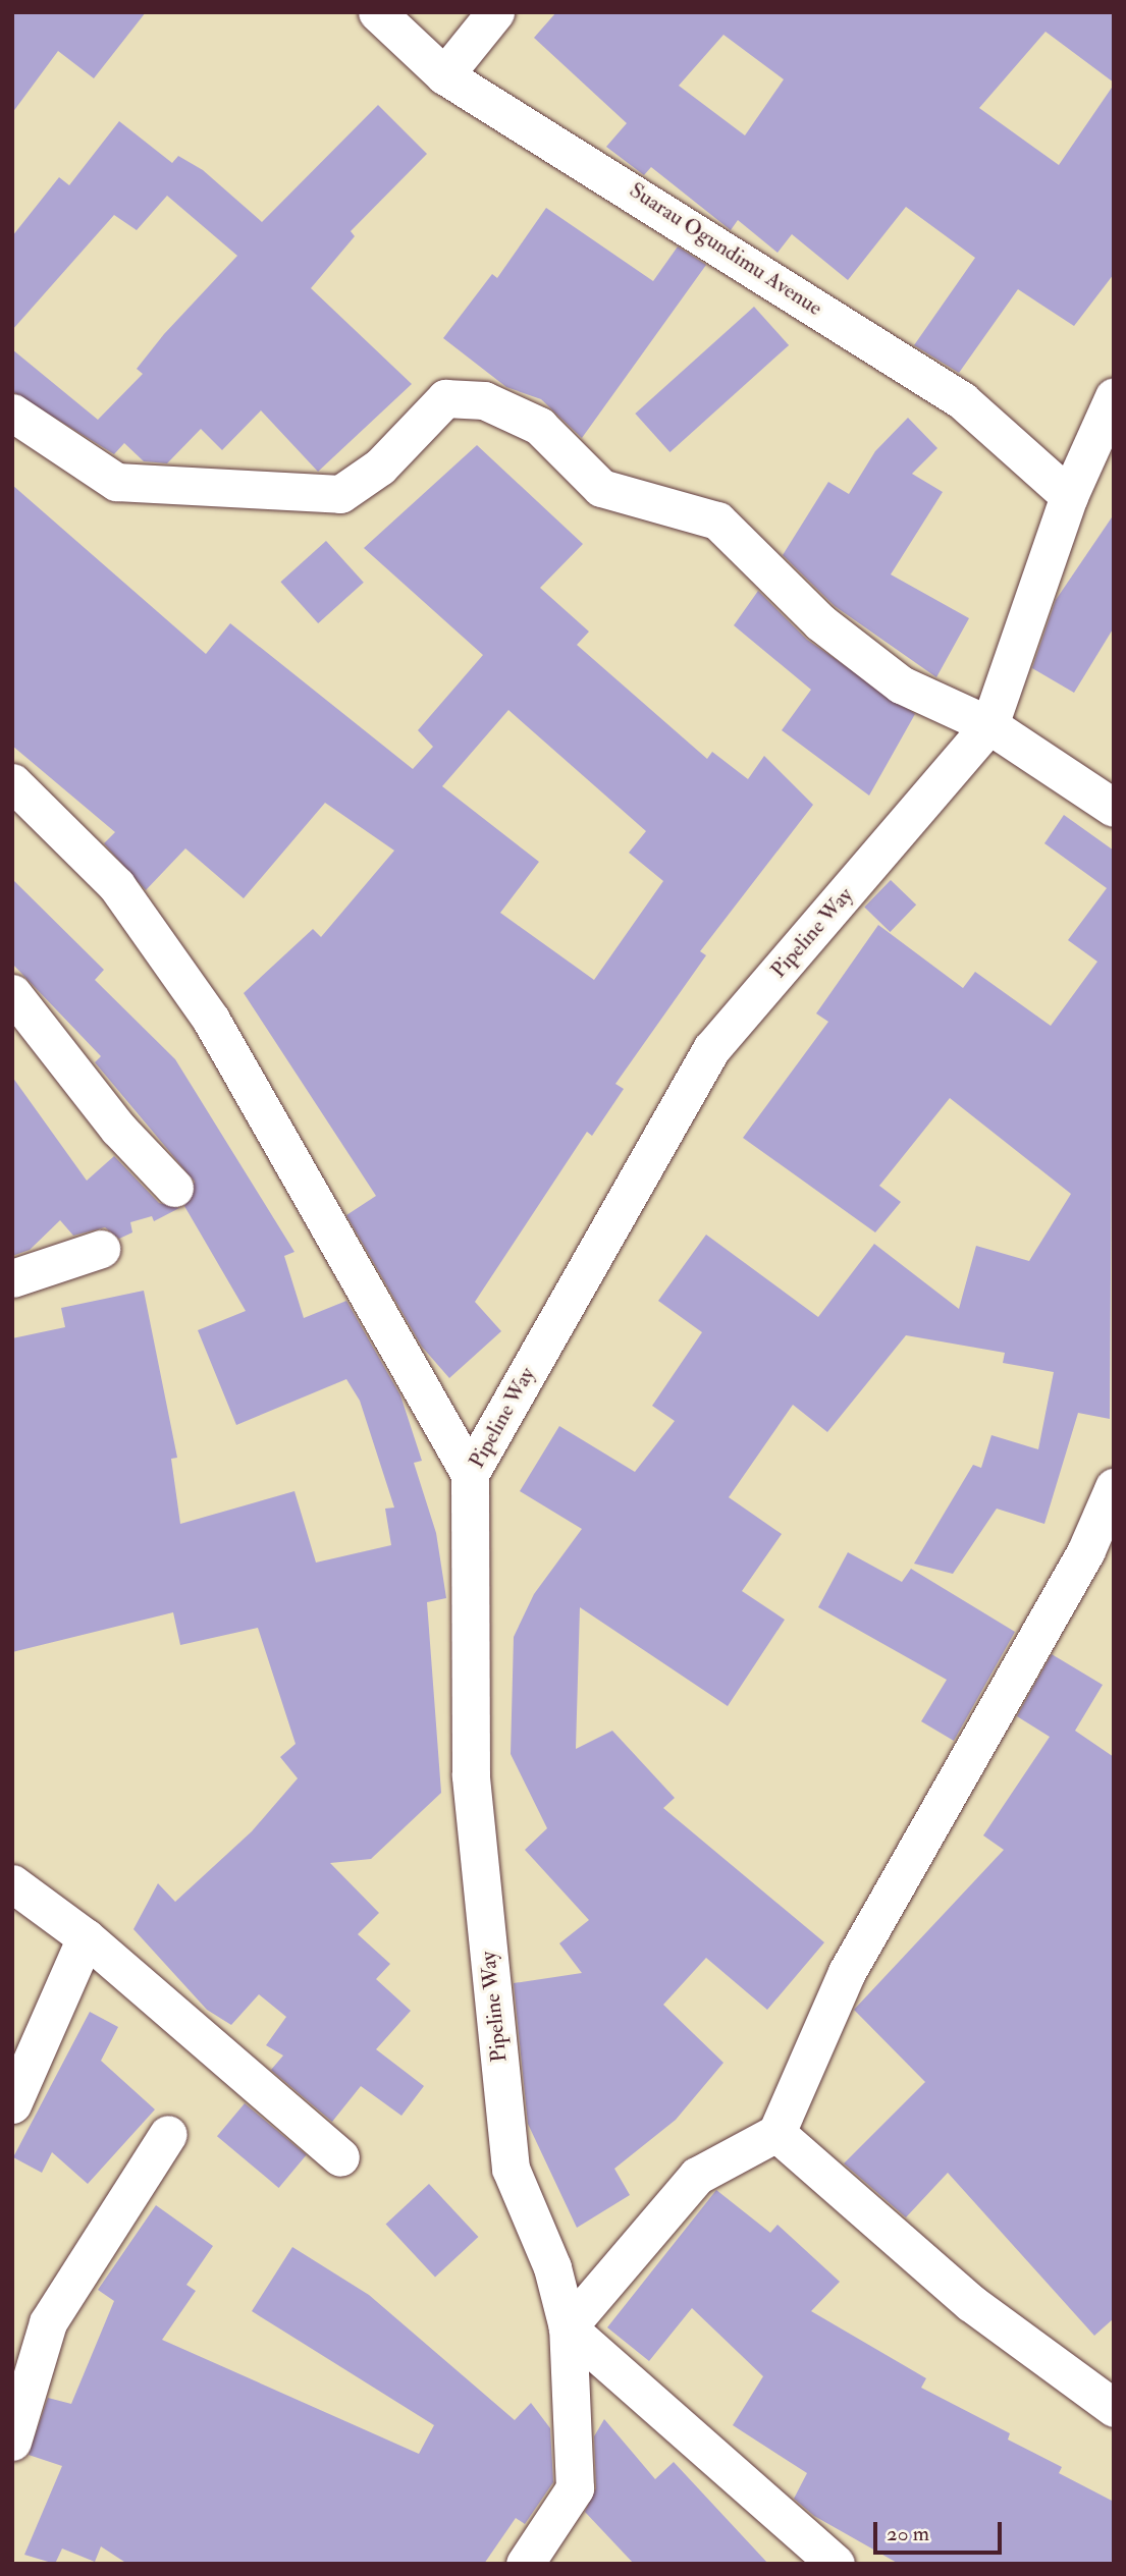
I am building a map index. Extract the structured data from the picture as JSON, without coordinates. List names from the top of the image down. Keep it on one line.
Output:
{"streets":{"street":["Suarau Ogundimu Avenue","Pipeline Way"]},"crossings":[["Suarau Ogundimu Avenue","Pipeline Way"]],"scale_bar":"20 m"}
